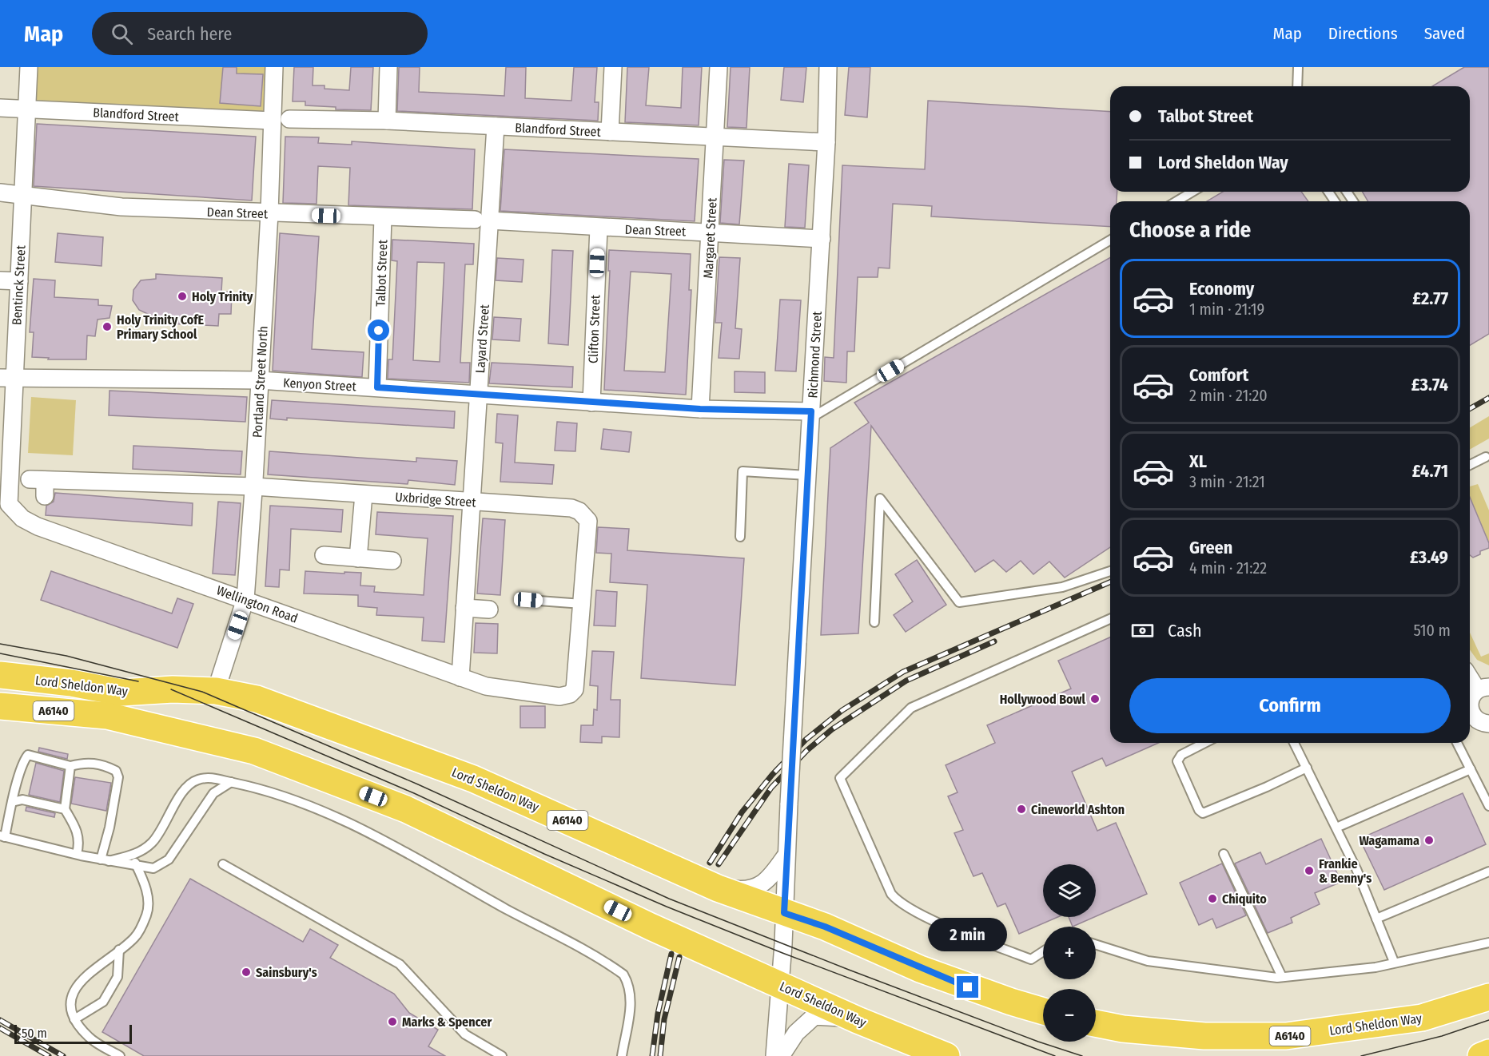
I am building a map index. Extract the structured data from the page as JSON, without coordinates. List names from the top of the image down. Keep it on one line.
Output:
{"streets":{"highway":["Lord Sheldon Way","A6140"],"street":["Blandford Street","Dean Street","Margaret Street","Talbot Street","Bentinck Street","Clifton Street","Layard Street","Richmond Street","Portland Street North","Kenyon Street","Uxbridge Street","Wellington Road"]},"crossings":[["Blandford Street","Margaret Street"],["Blandford Street","Bentinck Street"],["Blandford Street","Layard Street"],["Blandford Street","Richmond Street"],["Blandford Street","Portland Street North"],["Dean Street","Margaret Street"],["Dean Street","Talbot Street"],["Dean Street","Bentinck Street"],["Dean Street","Clifton Street"],["Dean Street","Layard Street"],["Dean Street","Richmond Street"],["Dean Street","Portland Street North"],["Margaret Street","Kenyon Street"],["Talbot Street","Kenyon Street"],["Bentinck Street","Kenyon Street"],["Bentinck Street","Wellington Road"],["Clifton Street","Kenyon Street"],["Layard Street","Kenyon Street"],["Layard Street","Uxbridge Street"],["Layard Street","Wellington Road"],["Richmond Street","Kenyon Street"],["Portland Street North","Kenyon Street"],["Portland Street North","Uxbridge Street"],["Portland Street North","Wellington Road"],["Portland Street North","Lord Sheldon Way"],["Uxbridge Street","Wellington Road"],["Lord Sheldon Way","A6140"]],"places":["Holy Trinity","Holy Trinity CofE Primary School","Hollywood Bowl","Cineworld Ashton","Wagamama","Frankie & Benny's","Chiquito","Sainsbury's","Marks & Spencer"],"scale_bar":"50 m","page":{"header":"Map","search":"Search here","nav":["Map","Directions","Saved"],"banner":["Talbot Street","Lord Sheldon Way"],"heading":"Choose a ride","list":[{"name":"Economy","note":"1 min · 21:19","value":"£2.77"},{"name":"Comfort","note":"2 min · 21:20","value":"£3.74"},{"name":"XL","note":"3 min · 21:21","value":"£4.71"},{"name":"Green","note":"4 min · 21:22","value":"£3.49"}],"pay":["Cash","510 m"],"buttons":"Confirm","map_buttons":["+","−"],"bubble":"2 min","scale":"50 m"}}
